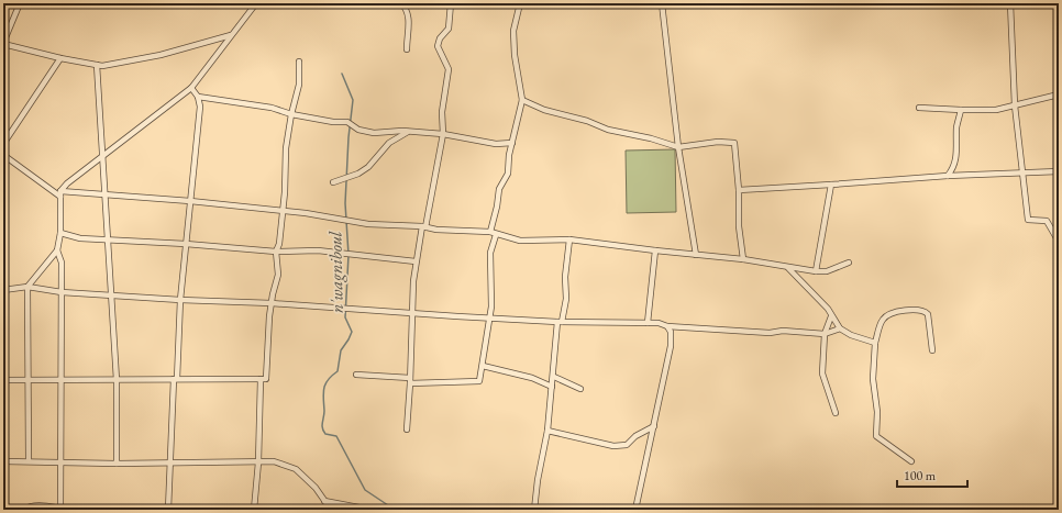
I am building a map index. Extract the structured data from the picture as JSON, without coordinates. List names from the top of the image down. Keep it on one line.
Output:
{"water":["n'wagniboul"],"scale_bar":"100 m"}
